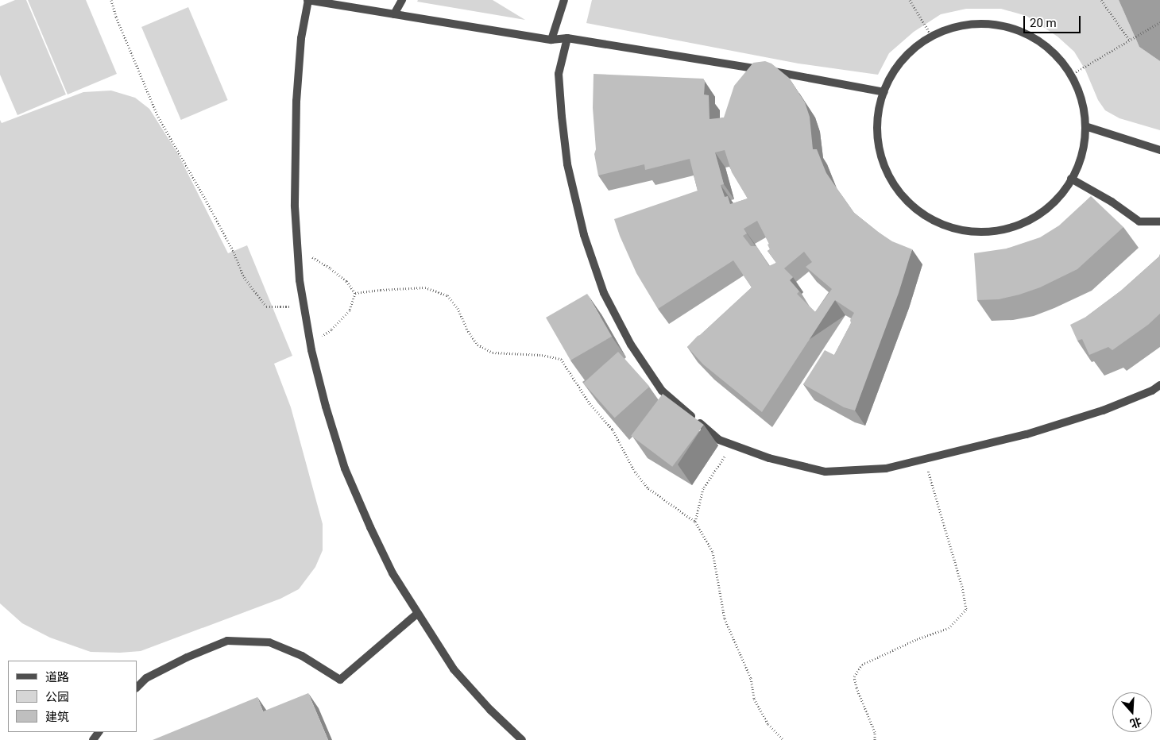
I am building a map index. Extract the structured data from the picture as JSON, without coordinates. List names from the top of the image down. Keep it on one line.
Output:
{"legend":["道路","公园","建筑"],"scale_bar":"20 m","north":"bottom"}
